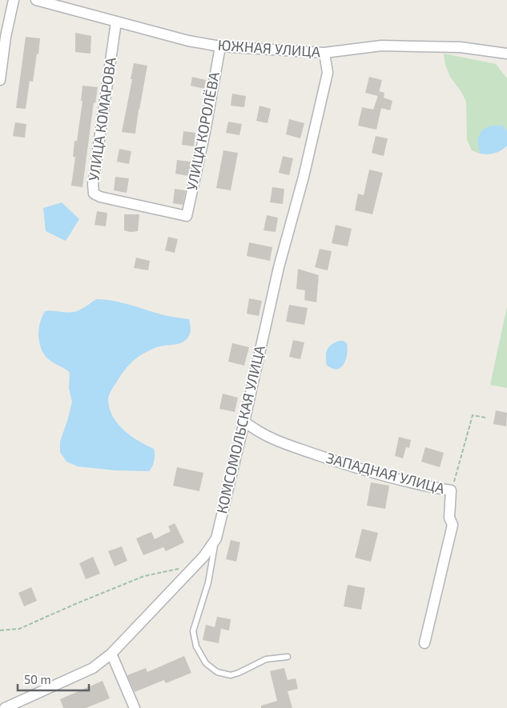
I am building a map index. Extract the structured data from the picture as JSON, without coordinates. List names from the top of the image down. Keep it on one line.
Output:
{"streets":{"street":["ЮЖНАЯ УЛИЦА","УЛИЦА КОМАРОВА","УЛИЦА КОРОЛЁВА","КОМСОМОЛЬСКАЯ УЛИЦА","ЗАПАДНАЯ УЛИЦА"]},"crossings":[["ЮЖНАЯ УЛИЦА","УЛИЦА КОМАРОВА"],["ЮЖНАЯ УЛИЦА","УЛИЦА КОРОЛЁВА"],["ЮЖНАЯ УЛИЦА","КОМСОМОЛЬСКАЯ УЛИЦА"],["УЛИЦА КОМАРОВА","УЛИЦА КОРОЛЁВА"],["КОМСОМОЛЬСКАЯ УЛИЦА","ЗАПАДНАЯ УЛИЦА"]],"scale_bar":"50 m"}
